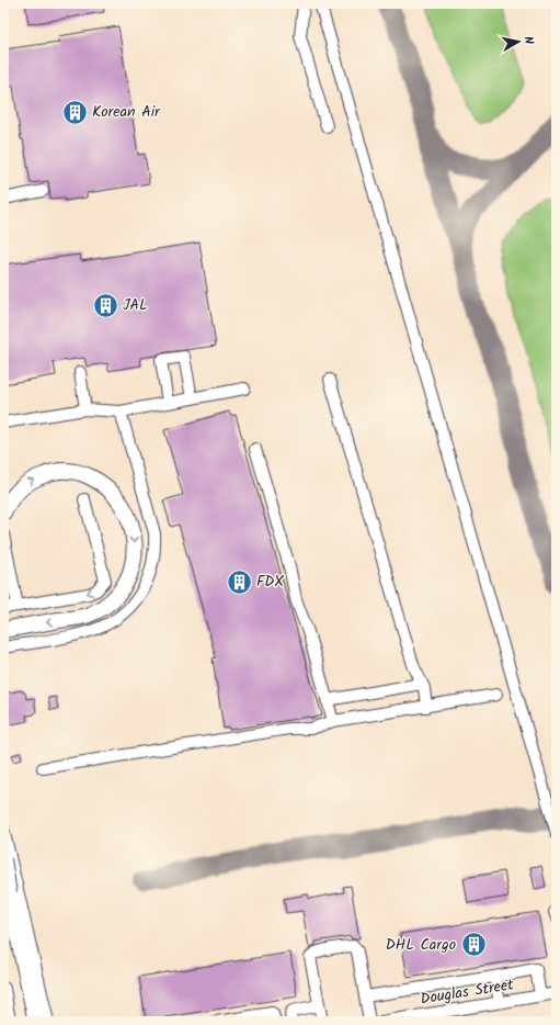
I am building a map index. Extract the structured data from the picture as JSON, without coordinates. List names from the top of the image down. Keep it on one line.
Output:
{"streets":{"street":["Douglas Street"]},"places":{"building":["Korean Air","JAL","FDX","DHL Cargo"]},"north":"right"}
